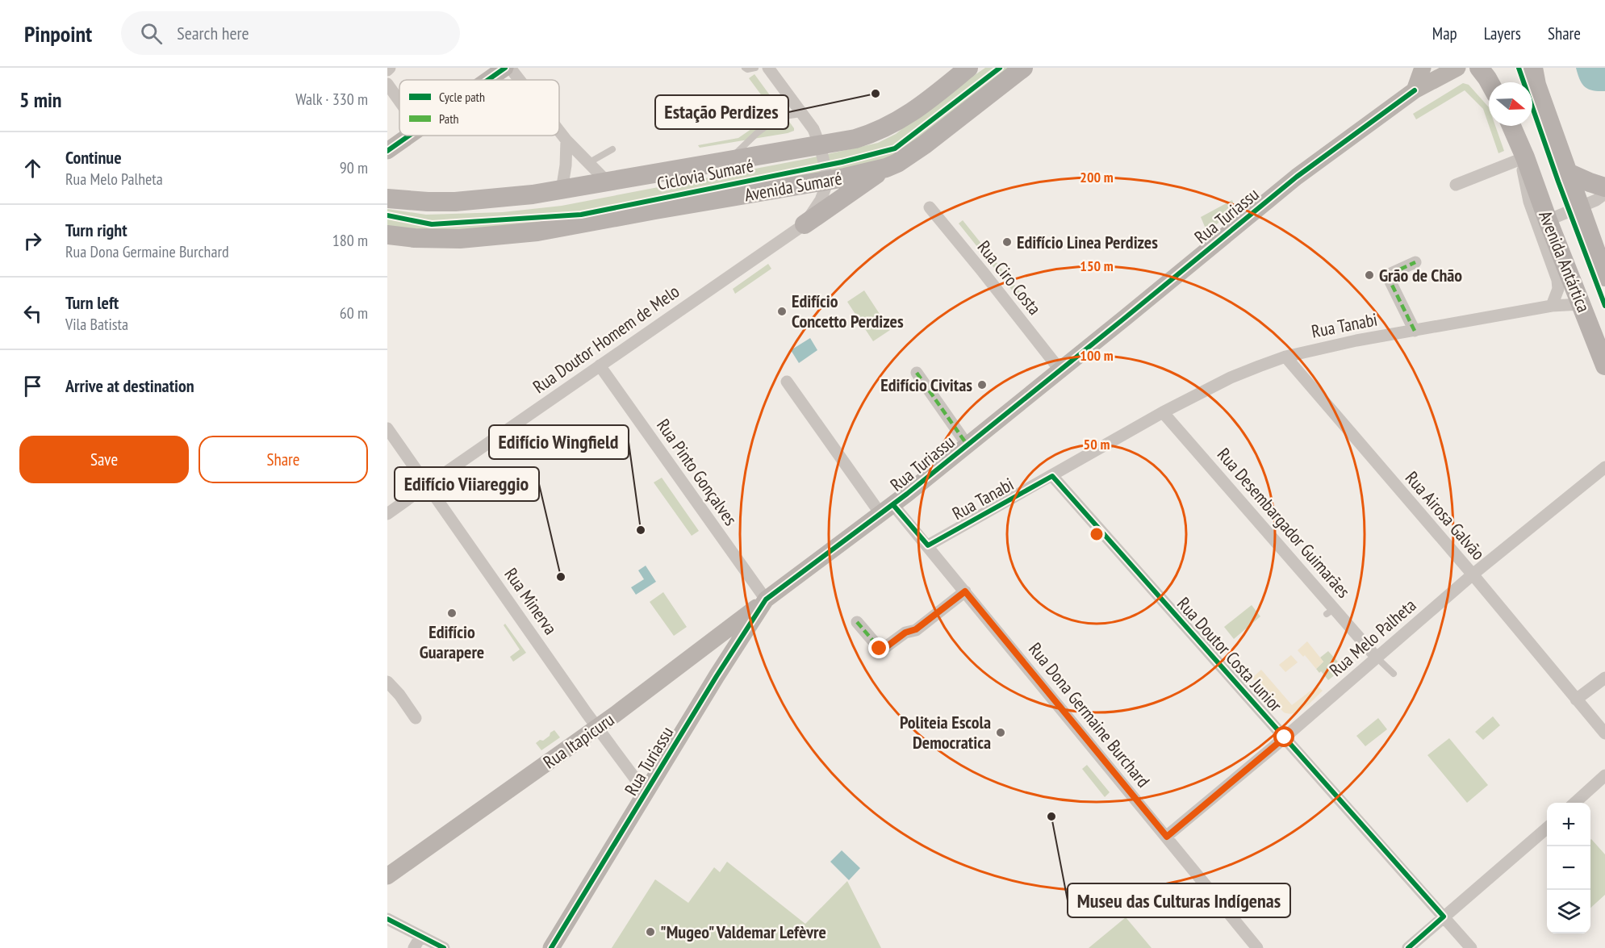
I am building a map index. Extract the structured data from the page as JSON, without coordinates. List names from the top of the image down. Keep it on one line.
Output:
{"streets":{"main road":["Avenida Sumaré","Avenida Antártica"],"street":["Rua Turiassu","Rua Ciro Costa","Rua Tanabi","Rua Doutor Homem de Melo","Rua Pinto Gonçalves","Rua Airosa Galvão","Rua Desembargador Guimarães","Rua Minerva","Rua Melo Palheta","Rua Doutor Costa Junior","Rua Dona Germaine Burchard","Rua Itapicuru"],"cycle path":["Ciclovia Sumaré"]},"crossings":[["Avenida Sumaré","Rua Doutor Homem de Melo"],["Rua Turiassu","Rua Ciro Costa"],["Rua Turiassu","Rua Pinto Gonçalves"],["Rua Turiassu","Rua Minerva"],["Rua Turiassu","Rua Dona Germaine Burchard"],["Rua Turiassu","Rua Itapicuru"],["Avenida Antártica","Rua Tanabi"],["Rua Tanabi","Rua Airosa Galvão"],["Rua Tanabi","Rua Desembargador Guimarães"],["Rua Tanabi","Rua Doutor Costa Junior"],["Rua Tanabi","Rua Dona Germaine Burchard"],["Rua Doutor Homem de Melo","Rua Pinto Gonçalves"],["Rua Doutor Homem de Melo","Rua Minerva"],["Rua Pinto Gonçalves","Rua Itapicuru"],["Rua Airosa Galvão","Rua Melo Palheta"],["Rua Desembargador Guimarães","Rua Melo Palheta"],["Rua Minerva","Rua Itapicuru"],["Rua Melo Palheta","Rua Doutor Costa Junior"],["Rua Melo Palheta","Rua Dona Germaine Burchard"]],"places":["Estação Perdizes","Edifício Linea Perdizes","Grão de Chão","Edifício Concetto Perdizes","Edifício Civitas","Edifício Wingfield","Edifício Viiareggio","Edifício Guarapere","Politeia Escola Democratica","Museu das Culturas Indígenas","\"Mugeo\" Valdemar Lefèvre"],"legend":["Cycle path","Path"],"north":"right","page":{"header":"Pinpoint","search":"Search here","nav":["Map","Layers","Share"],"heading":["5 min","Walk · 330 m"],"list":[["Continue","Rua Melo Palheta","90 m"],["Turn right","Rua Dona Germaine Burchard","180 m"],["Turn left","Vila Batista","60 m"],"Arrive at destination"],"buttons":["Save","Share"],"map_buttons":["+","−"]},"rings":["200 m","150 m","100 m","50 m"]}
